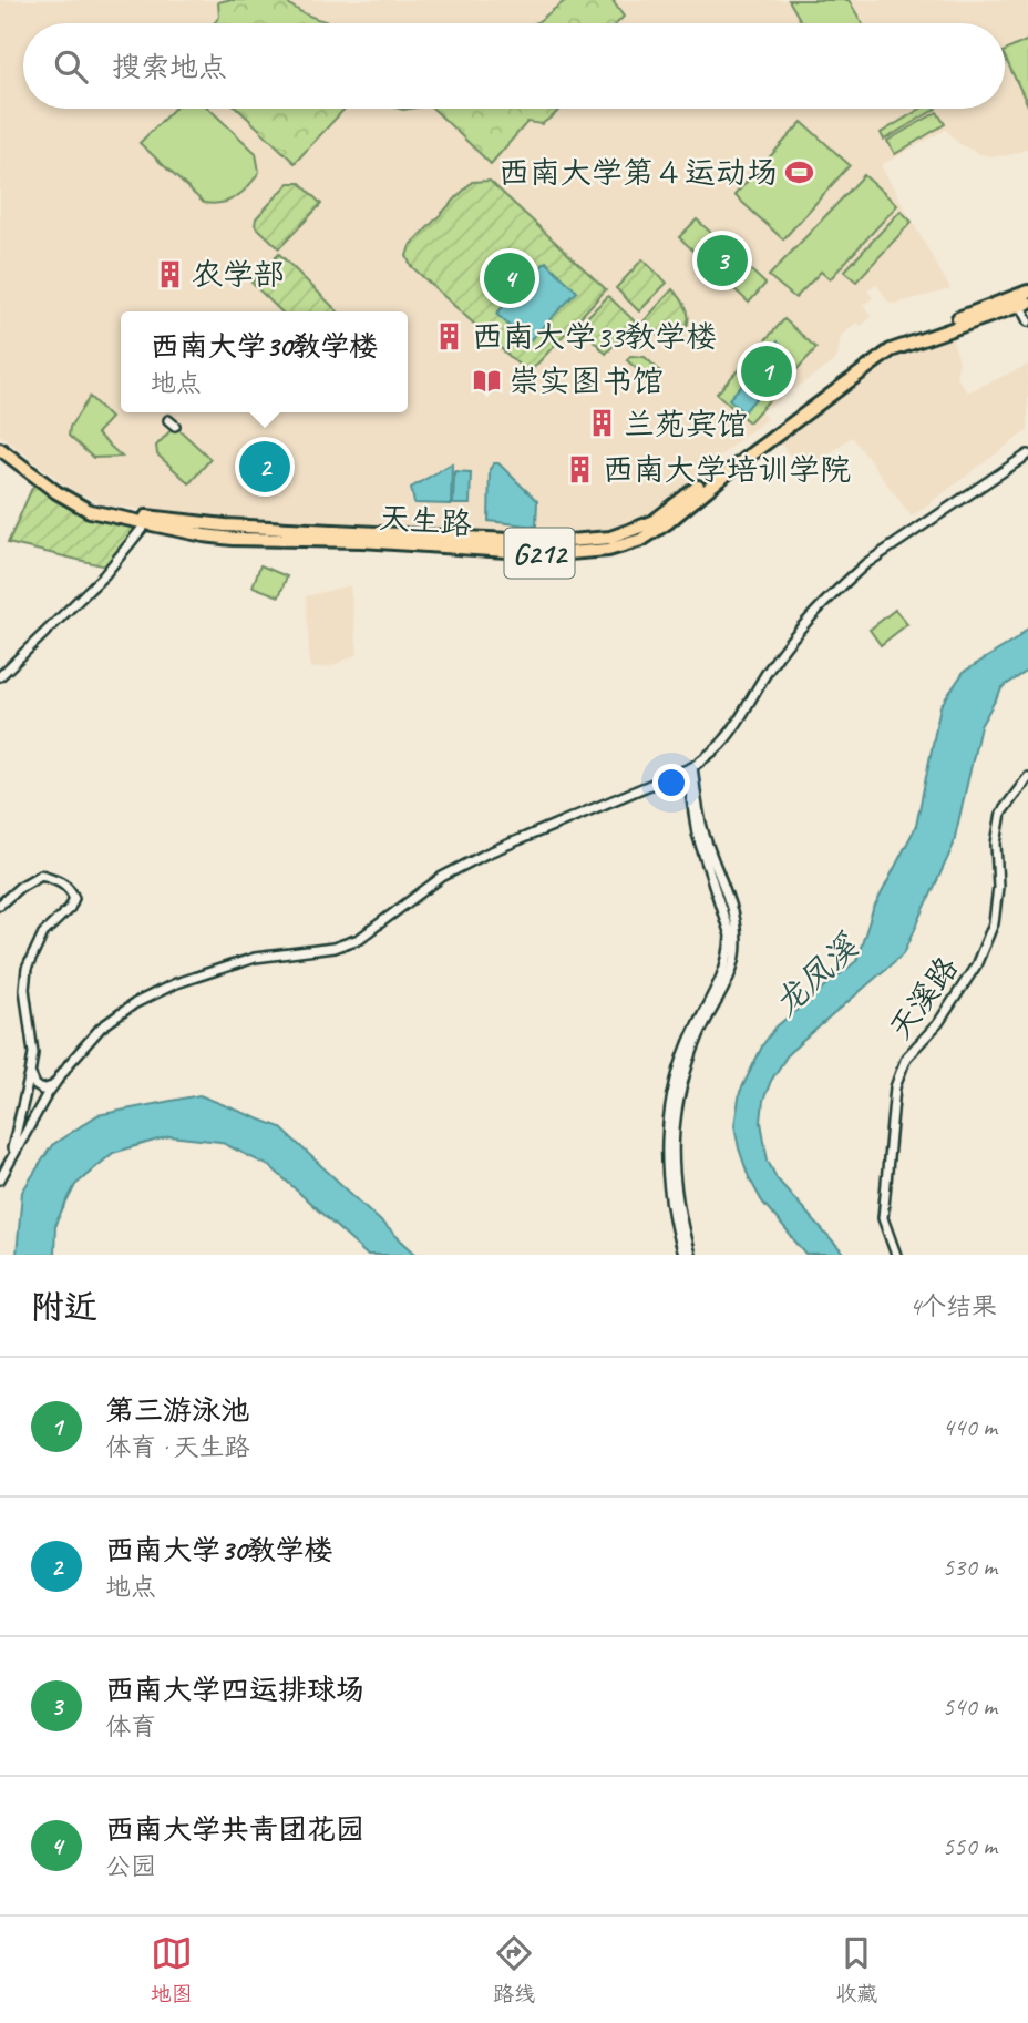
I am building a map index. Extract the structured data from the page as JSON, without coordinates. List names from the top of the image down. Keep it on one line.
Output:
{"streets":{"highway":["天生路","G212"],"street":["天溪路"]},"water":["龙凤溪"],"places":{"sports":["西南大学第４运动场"],"building":["农学部","西南大学33教学楼","兰苑宾馆","西南大学培训学院"],"library":["崇实图书馆"]},"page":{"search":"搜索地点","pins":["3","4","1","2"],"popup":["西南大学30教学楼","地点"],"heading":["附近","4个结果"],"list":[{"mark":"1","name":"第三游泳池","note":"体育 · 天生路","value":"440 m"},{"mark":"2","name":"西南大学30教学楼","note":"地点","value":"530 m"},{"mark":"3","name":"西南大学四运排球场","note":"体育","value":"540 m"},{"mark":"4","name":"西南大学共青团花园","note":"公园","value":"550 m"}],"nav":["地图","路线","收藏"]}}
